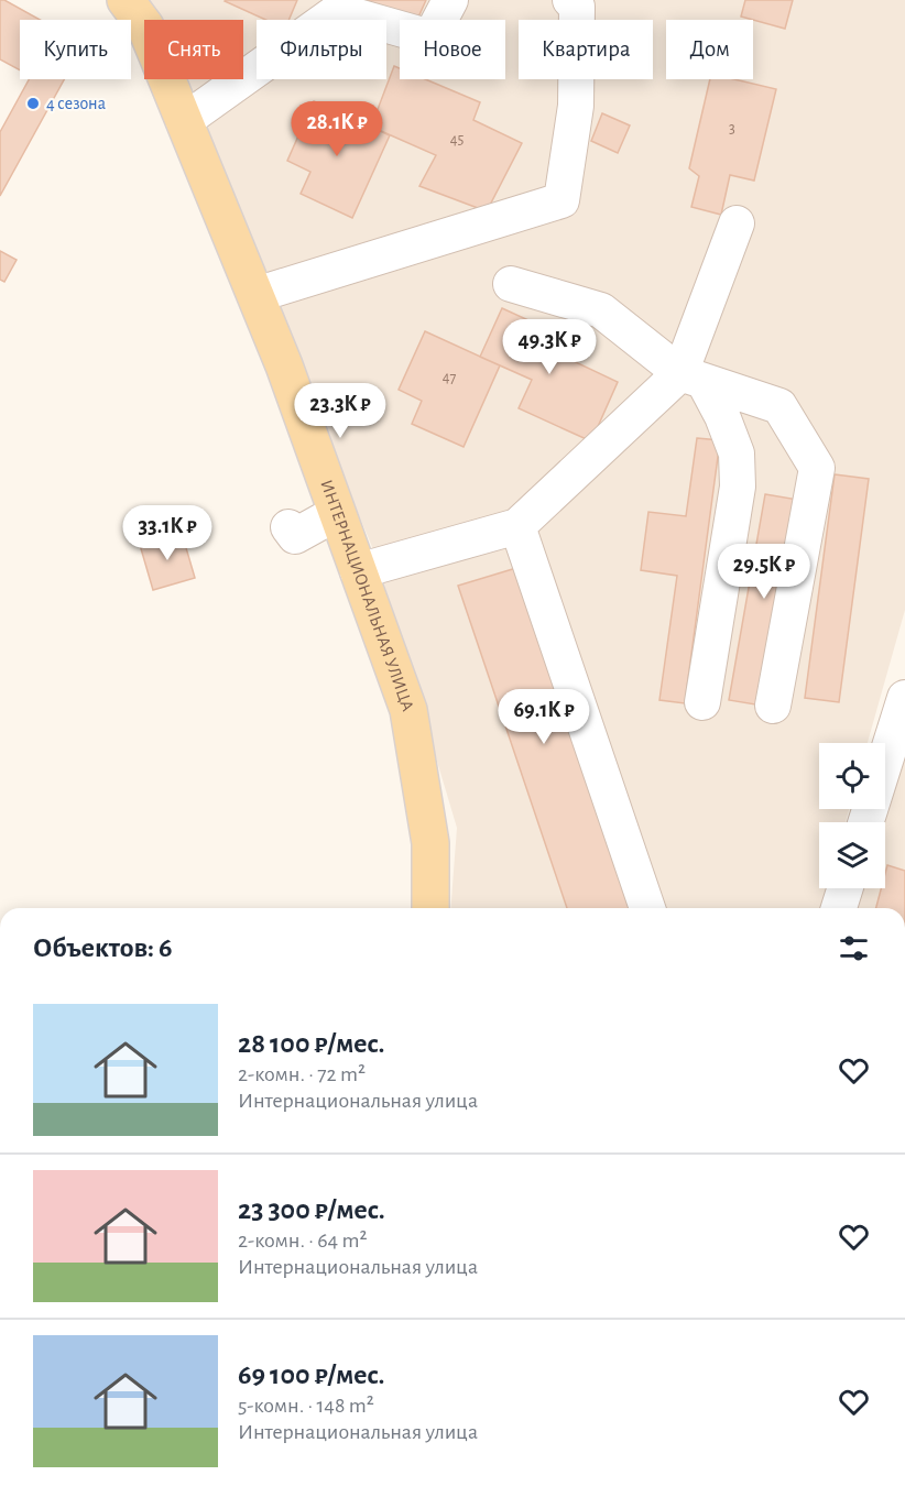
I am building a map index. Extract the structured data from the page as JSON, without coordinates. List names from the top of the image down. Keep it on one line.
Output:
{"streets":{"main road":["ИНТЕРНАЦИОНАЛЬНАЯ УЛИЦА"]},"places":["4 сезона"],"house_numbers":["3","45","47"],"page":{"chip":["Купить","Снять","Фильтры","Новое","Квартира","Дом"],"price":["28.1K ₽","49.3K ₽","23.3K ₽","33.1K ₽","29.5K ₽","69.1K ₽"],"heading":"Объектов: 6","list":[{"name":"28 100 ₽/мес.","note":"2-комн. · 72 m² · Интернациональная улица"},{"name":"23 300 ₽/мес.","note":"2-комн. · 64 m² · Интернациональная улица"},{"name":"69 100 ₽/мес.","note":"5-комн. · 148 m² · Интернациональная улица"}]}}
